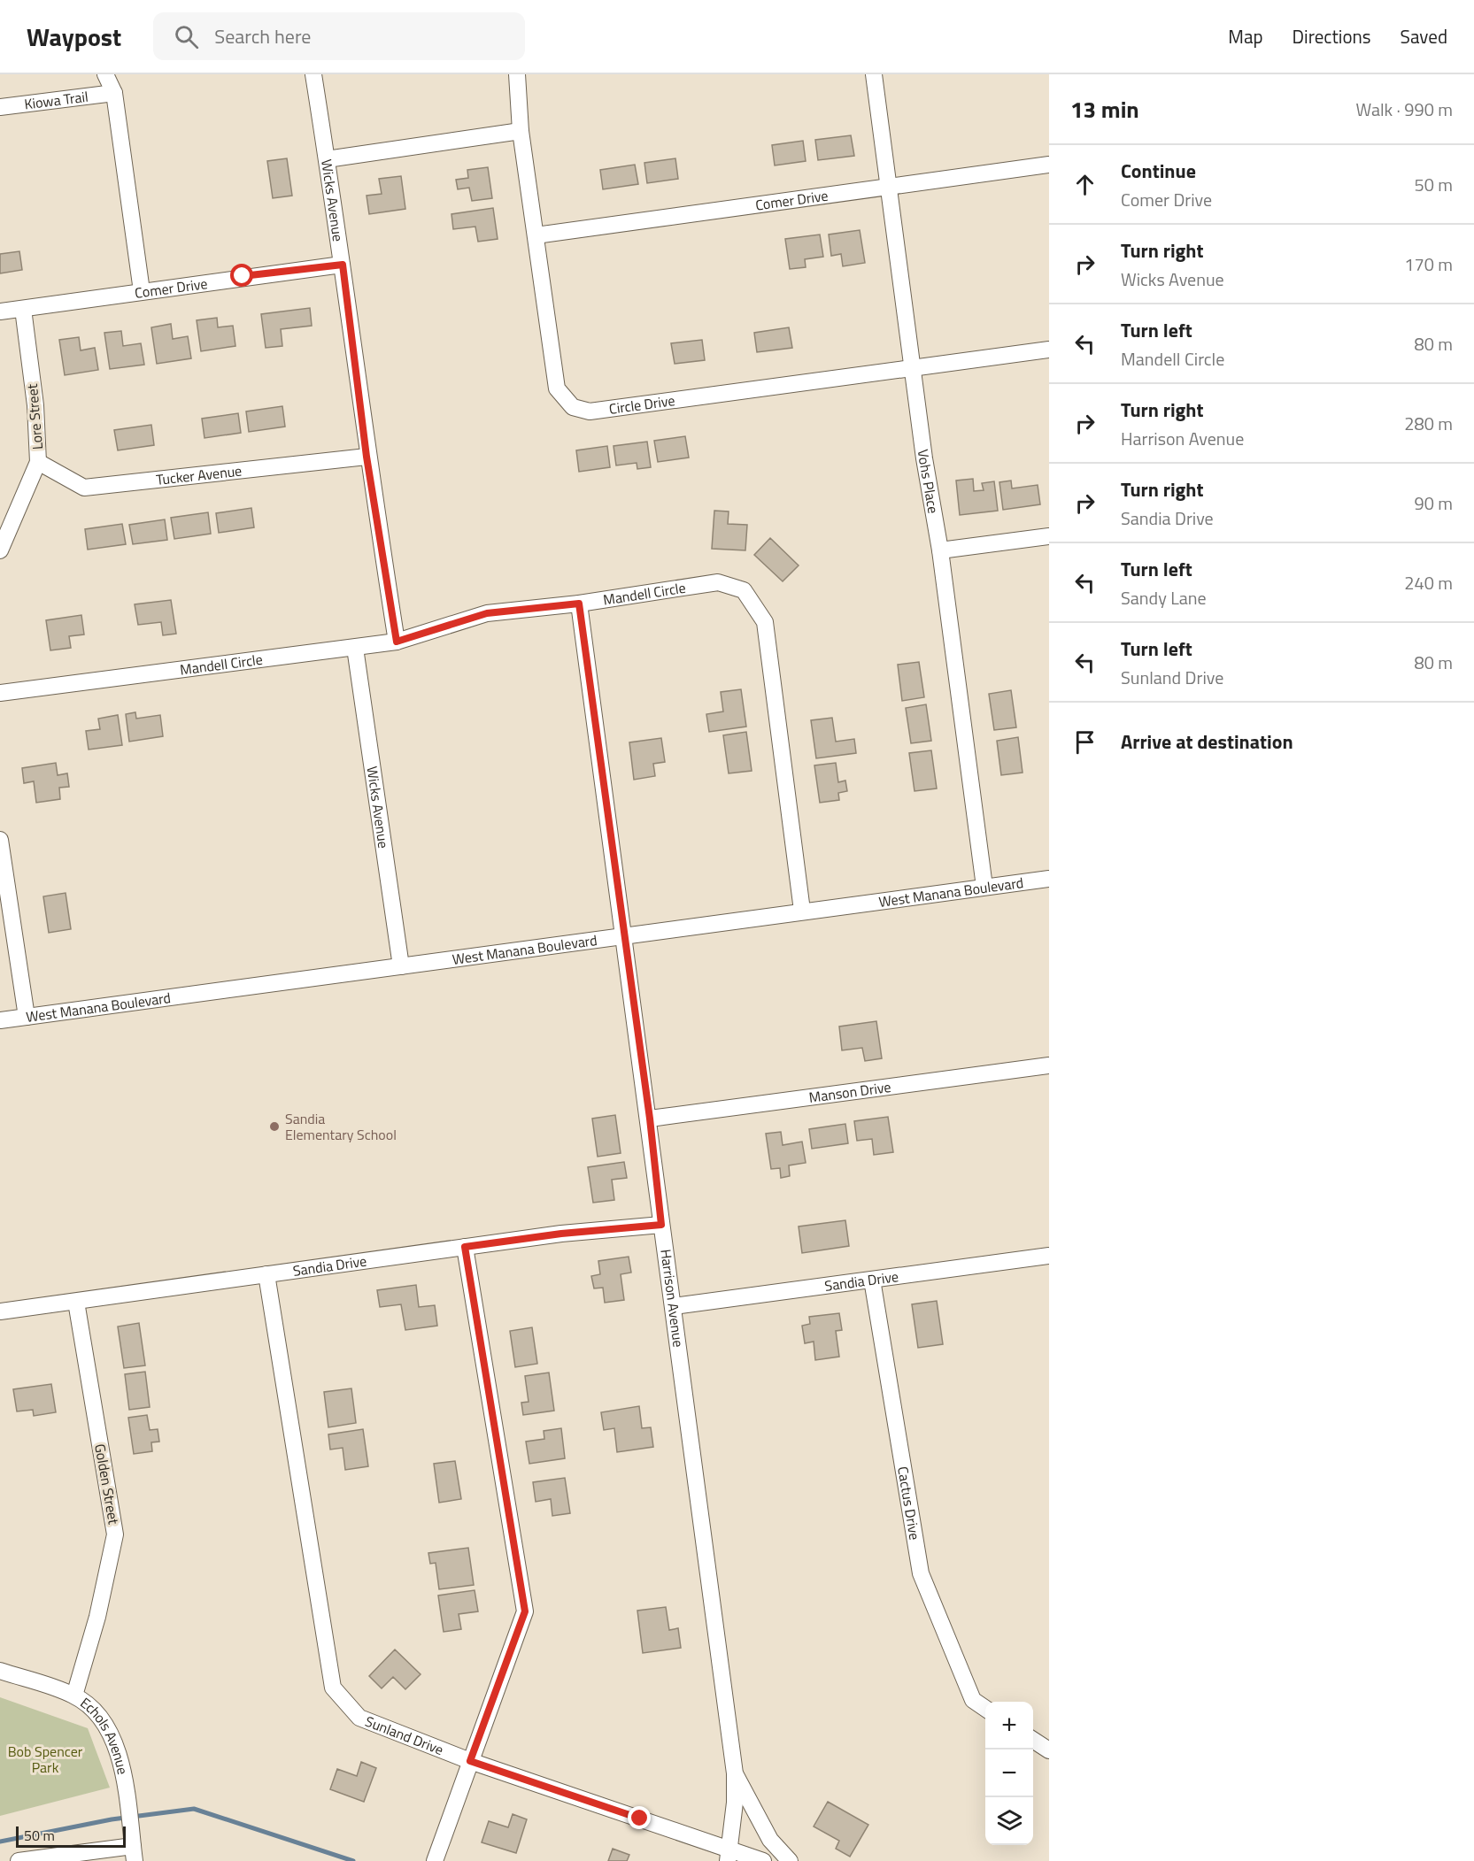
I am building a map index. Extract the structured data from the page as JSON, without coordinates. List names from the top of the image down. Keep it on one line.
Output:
{"streets":{"street":["Kiowa Trail","Wicks Avenue","Comer Drive","Circle Drive","Lore Street","Tucker Avenue","Vohs Place","Mandell Circle","West Manana Boulevard","Manson Drive","Sandia Drive","Harrison Avenue","Golden Street","Cactus Drive","Sunland Drive","Echols Avenue"]},"crossings":[["Wicks Avenue","Comer Drive"],["Wicks Avenue","Tucker Avenue"],["Wicks Avenue","Mandell Circle"],["Wicks Avenue","West Manana Boulevard"],["Comer Drive","Circle Drive"],["Comer Drive","Lore Street"],["Comer Drive","Vohs Place"],["Circle Drive","Vohs Place"],["Lore Street","Tucker Avenue"],["Vohs Place","West Manana Boulevard"],["Mandell Circle","West Manana Boulevard"],["Mandell Circle","Harrison Avenue"],["West Manana Boulevard","Harrison Avenue"],["Manson Drive","Harrison Avenue"],["Sandia Drive","Harrison Avenue"],["Sandia Drive","Golden Street"],["Sandia Drive","Cactus Drive"],["Sandia Drive","Sunland Drive"],["Harrison Avenue","Sunland Drive"],["Golden Street","Echols Avenue"]],"parks":["Bob Spencer Park"],"places":["Sandia Elementary School"],"scale_bar":"50 m","page":{"header":"Waypost","search":"Search here","nav":["Map","Directions","Saved"],"heading":["13 min","Walk · 990 m"],"list":[["Continue","Comer Drive","50 m"],["Turn right","Wicks Avenue","170 m"],["Turn left","Mandell Circle","80 m"],["Turn right","Harrison Avenue","280 m"],["Turn right","Sandia Drive","90 m"],["Turn left","Sandy Lane","240 m"],["Turn left","Sunland Drive","80 m"],"Arrive at destination"],"map_buttons":["+","−"],"scale":"50 m"}}
